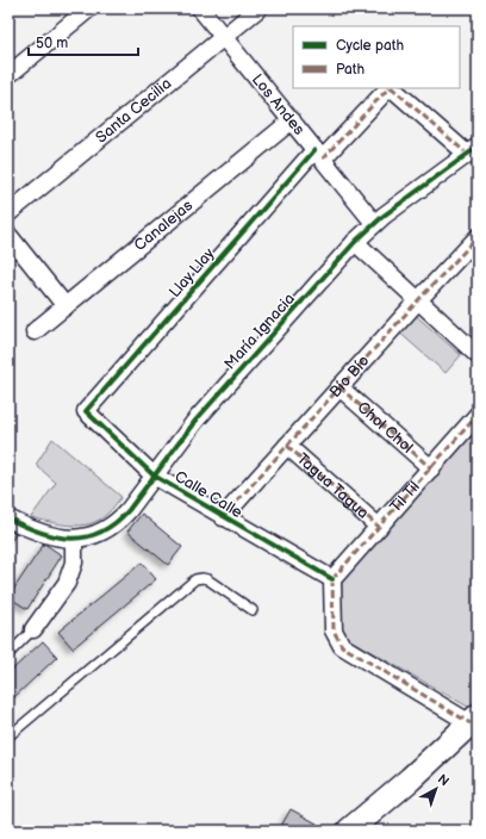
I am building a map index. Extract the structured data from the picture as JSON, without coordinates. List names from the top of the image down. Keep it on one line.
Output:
{"streets":{"street":["Los Andes","Santa Cecilia","Canalejas","Llay Llay","María Ignacia","Bío Bío","Chol Chol","Tagua Tagua","Calle Calle","Til Til"]},"crossings":[["Los Andes","Santa Cecilia"],["Los Andes","Canalejas"],["Los Andes","Llay Llay"],["Los Andes","María Ignacia"],["Llay Llay","Calle Calle"],["María Ignacia","Calle Calle"],["Bío Bío","Chol Chol"],["Bío Bío","Tagua Tagua"],["Bío Bío","Calle Calle"],["Chol Chol","Til Til"],["Tagua Tagua","Til Til"],["Calle Calle","Til Til"]],"legend":["Cycle path","Path"],"scale_bar":"50 m","north":"top right"}
